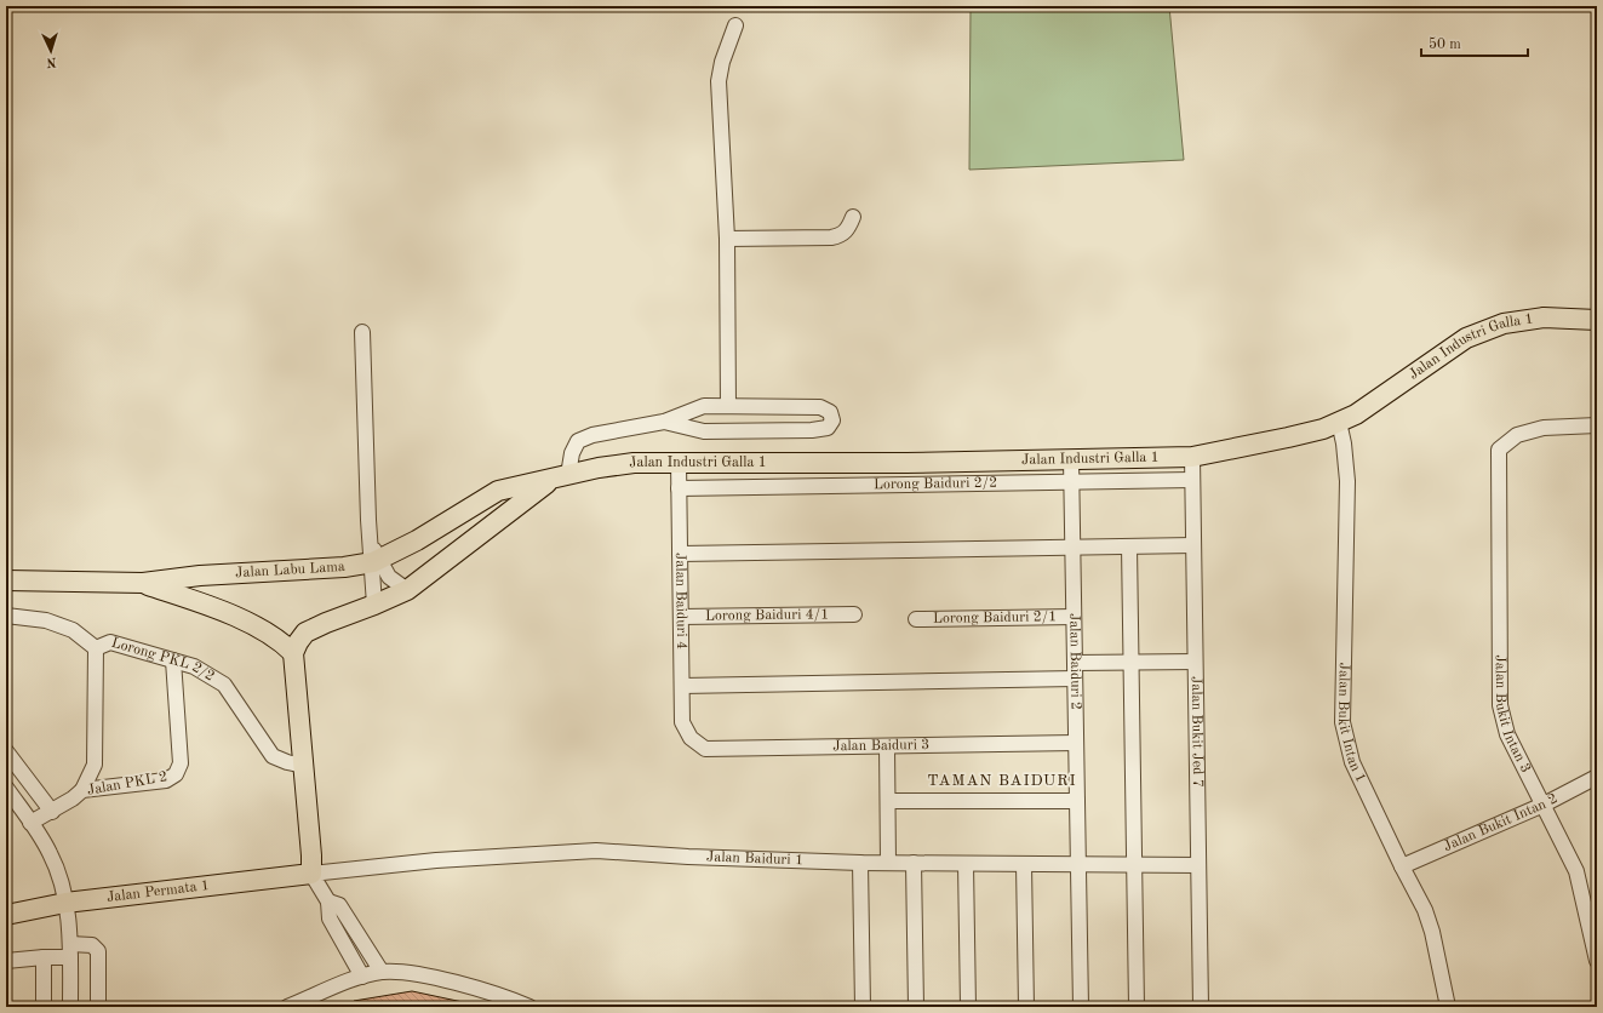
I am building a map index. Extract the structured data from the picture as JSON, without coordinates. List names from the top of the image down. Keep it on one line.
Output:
{"streets":{"main road":["Jalan Industri Galla 1","Jalan Labu Lama","Jalan Permata 1"],"street":["Lorong Baiduri 2/2","Jalan Baiduri 4","Lorong Baiduri 4/1","Lorong Baiduri 2/1","Jalan Baiduri 2","Lorong PKL 2/2","Jalan Bukit Intan 3","Jalan Bukit Intan 1","Jalan Bukit Jed 7","Jalan Baiduri 3","Jalan PKL 2","Jalan Bukit Intan 2","Jalan Baiduri 1"]},"crossings":[["Jalan Industri Galla 1","Jalan Labu Lama"],["Jalan Industri Galla 1","Jalan Baiduri 4"],["Jalan Industri Galla 1","Jalan Baiduri 2"],["Jalan Industri Galla 1","Jalan Bukit Intan 1"],["Jalan Industri Galla 1","Jalan Bukit Jed 7"],["Lorong Baiduri 2/2","Jalan Baiduri 4"],["Lorong Baiduri 2/2","Jalan Baiduri 2"],["Lorong Baiduri 2/2","Jalan Bukit Jed 7"],["Jalan Baiduri 4","Lorong Baiduri 4/1"],["Jalan Baiduri 4","Jalan Baiduri 3"],["Lorong Baiduri 2/1","Jalan Baiduri 2"],["Jalan Baiduri 2","Jalan Baiduri 3"],["Jalan Baiduri 2","Jalan Baiduri 1"],["Lorong PKL 2/2","Jalan PKL 2"],["Jalan Bukit Intan 3","Jalan Bukit Intan 2"],["Jalan Bukit Intan 1","Jalan Bukit Intan 2"],["Jalan Bukit Jed 7","Jalan Baiduri 1"],["Jalan Baiduri 1","Jalan Permata 1"]],"districts":["TAMAN BAIDURI"],"scale_bar":"50 m","north":"bottom"}
